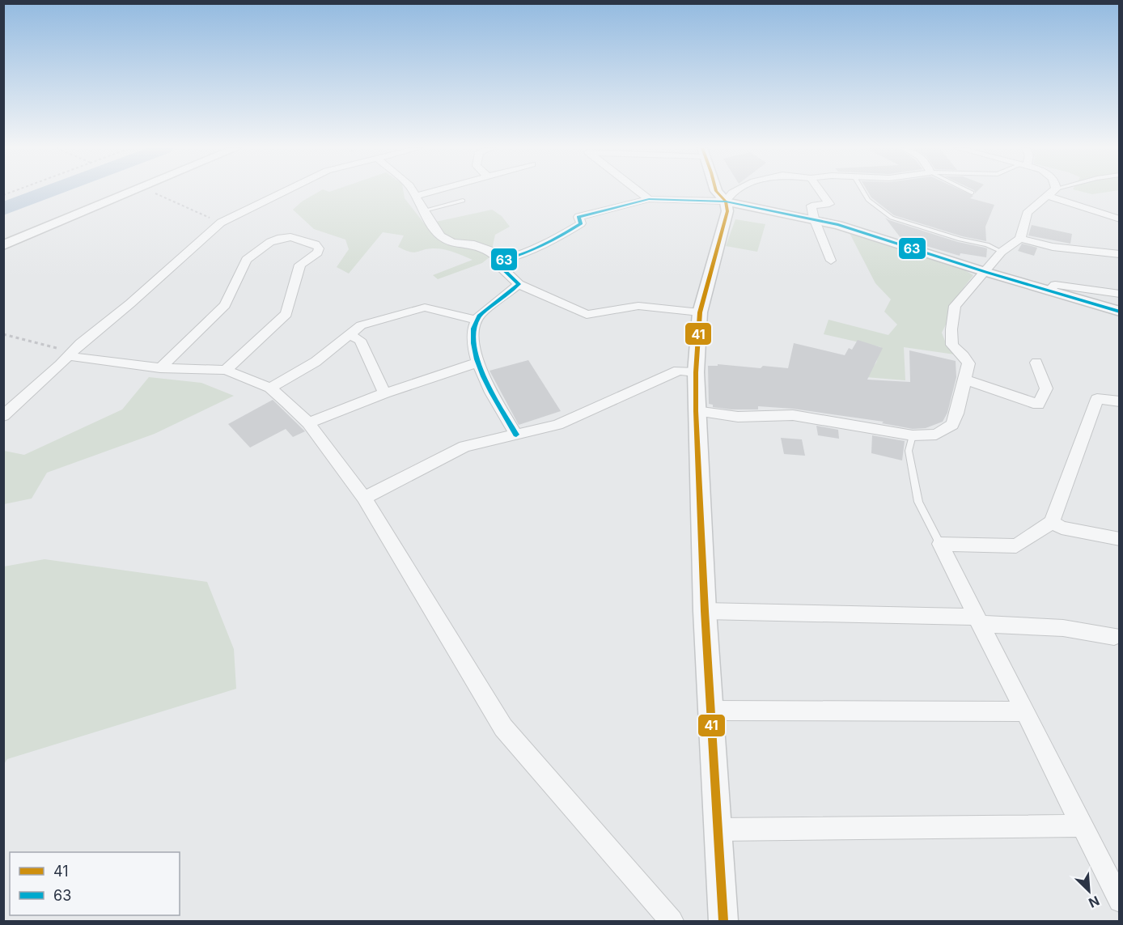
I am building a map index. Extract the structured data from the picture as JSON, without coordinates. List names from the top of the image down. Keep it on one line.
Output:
{"lines":["transit line 41","transit line 63"],"legend":["41","63"],"north":"bottom right"}
